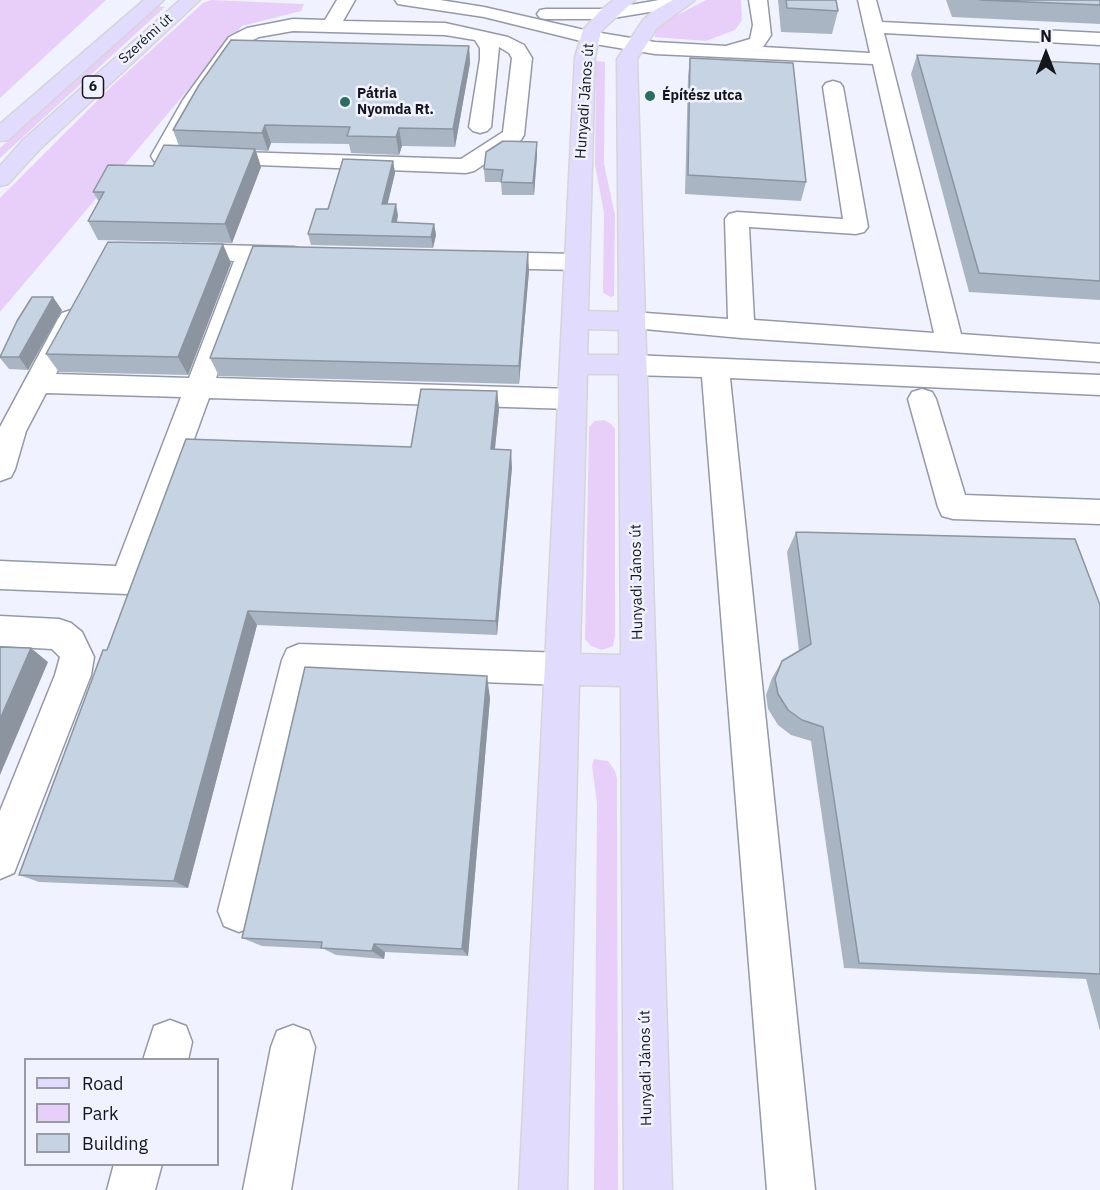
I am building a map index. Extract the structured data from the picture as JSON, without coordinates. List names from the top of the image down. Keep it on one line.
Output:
{"streets":{"main road":["Szerémi út","6","Hunyadi János út"]},"places":["Építész utca","Pátria Nyomda Rt."],"legend":["Road","Park","Building"],"north":"top"}
